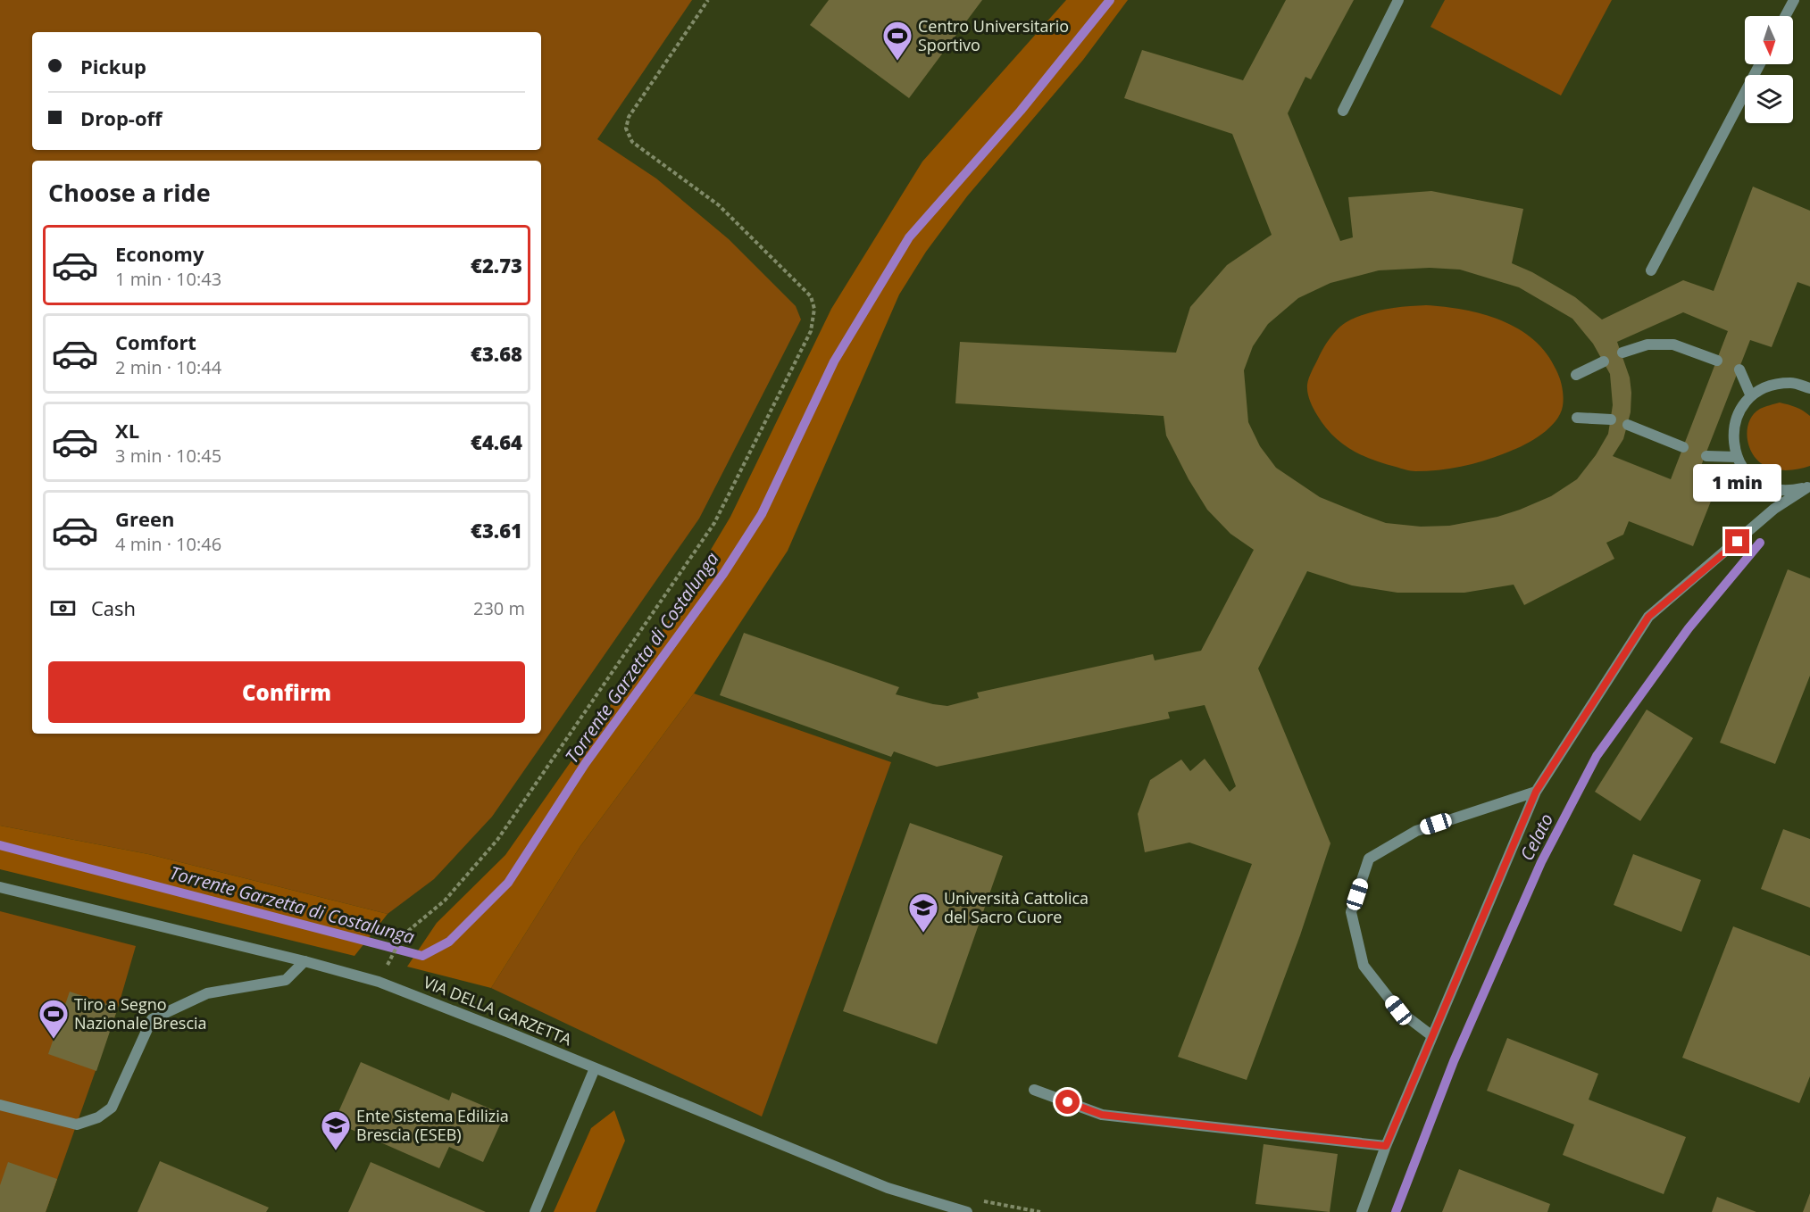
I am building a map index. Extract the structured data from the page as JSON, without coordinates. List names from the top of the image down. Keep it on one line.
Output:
{"streets":{"street":["VIA DELLA GARZETTA"]},"water":["Torrente Garzetta di Costalunga","Celato"],"places":{"sports":["Centro Universitario Sportivo","Tiro a Segno Nazionale Brescia"],"school or university":["Università Cattolica del Sacro Cuore","Ente Sistema Edilizia Brescia (ESEB)"]},"north":"bottom","page":{"banner":["Pickup","Drop-off"],"heading":"Choose a ride","list":[{"name":"Economy","note":"1 min · 10:43","value":"€2.73"},{"name":"Comfort","note":"2 min · 10:44","value":"€3.68"},{"name":"XL","note":"3 min · 10:45","value":"€4.64"},{"name":"Green","note":"4 min · 10:46","value":"€3.61"}],"bubble":"1 min","pay":["Cash","230 m"],"buttons":"Confirm"}}
